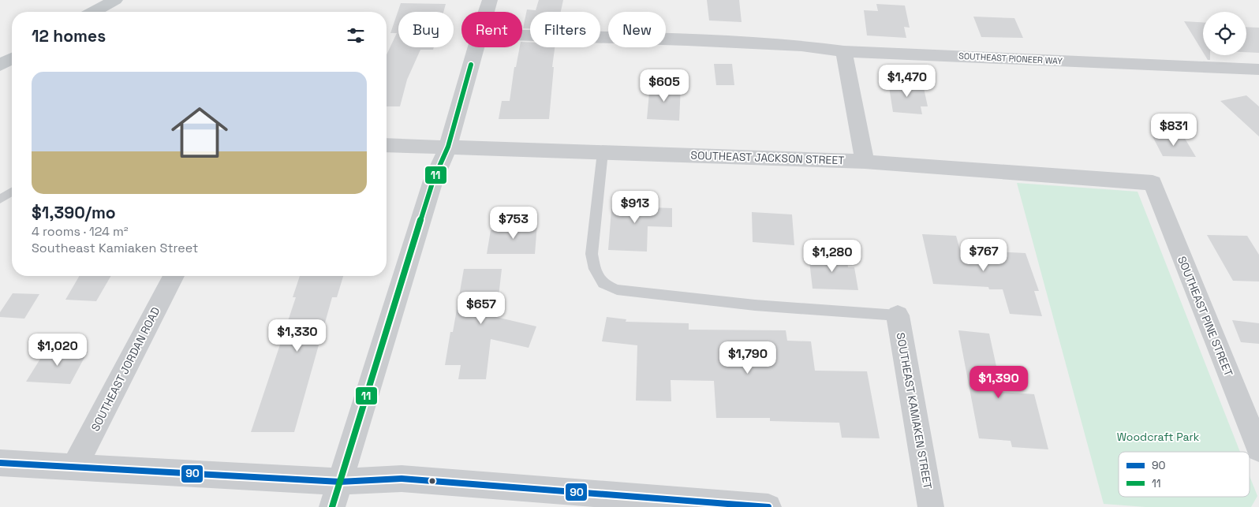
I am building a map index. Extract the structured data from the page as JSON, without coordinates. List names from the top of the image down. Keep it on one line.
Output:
{"streets":{"street":["SOUTHEAST PIONEER WAY","SOUTHEAST JACKSON STREET","SOUTHEAST PINE STREET","SOUTHEAST JORDAN ROAD","SOUTHEAST KAMIAKEN STREET"]},"crossings":[["SOUTHEAST JACKSON STREET","SOUTHEAST PINE STREET"]],"parks":["Woodcraft Park"],"lines":["transit line 11","transit line 90"],"legend":["90","11"],"page":{"chip":["Buy","Rent","Filters","New"],"heading":"12 homes","list":[{"name":"$1,390/mo","note":"4 rooms · 124 m² · Southeast Kamiaken Street"}],"price":["$1,470","$605","$831","$913","$753","$767","$1,280","$657","$1,330","$1,020","$1,790","$1,390"]}}
